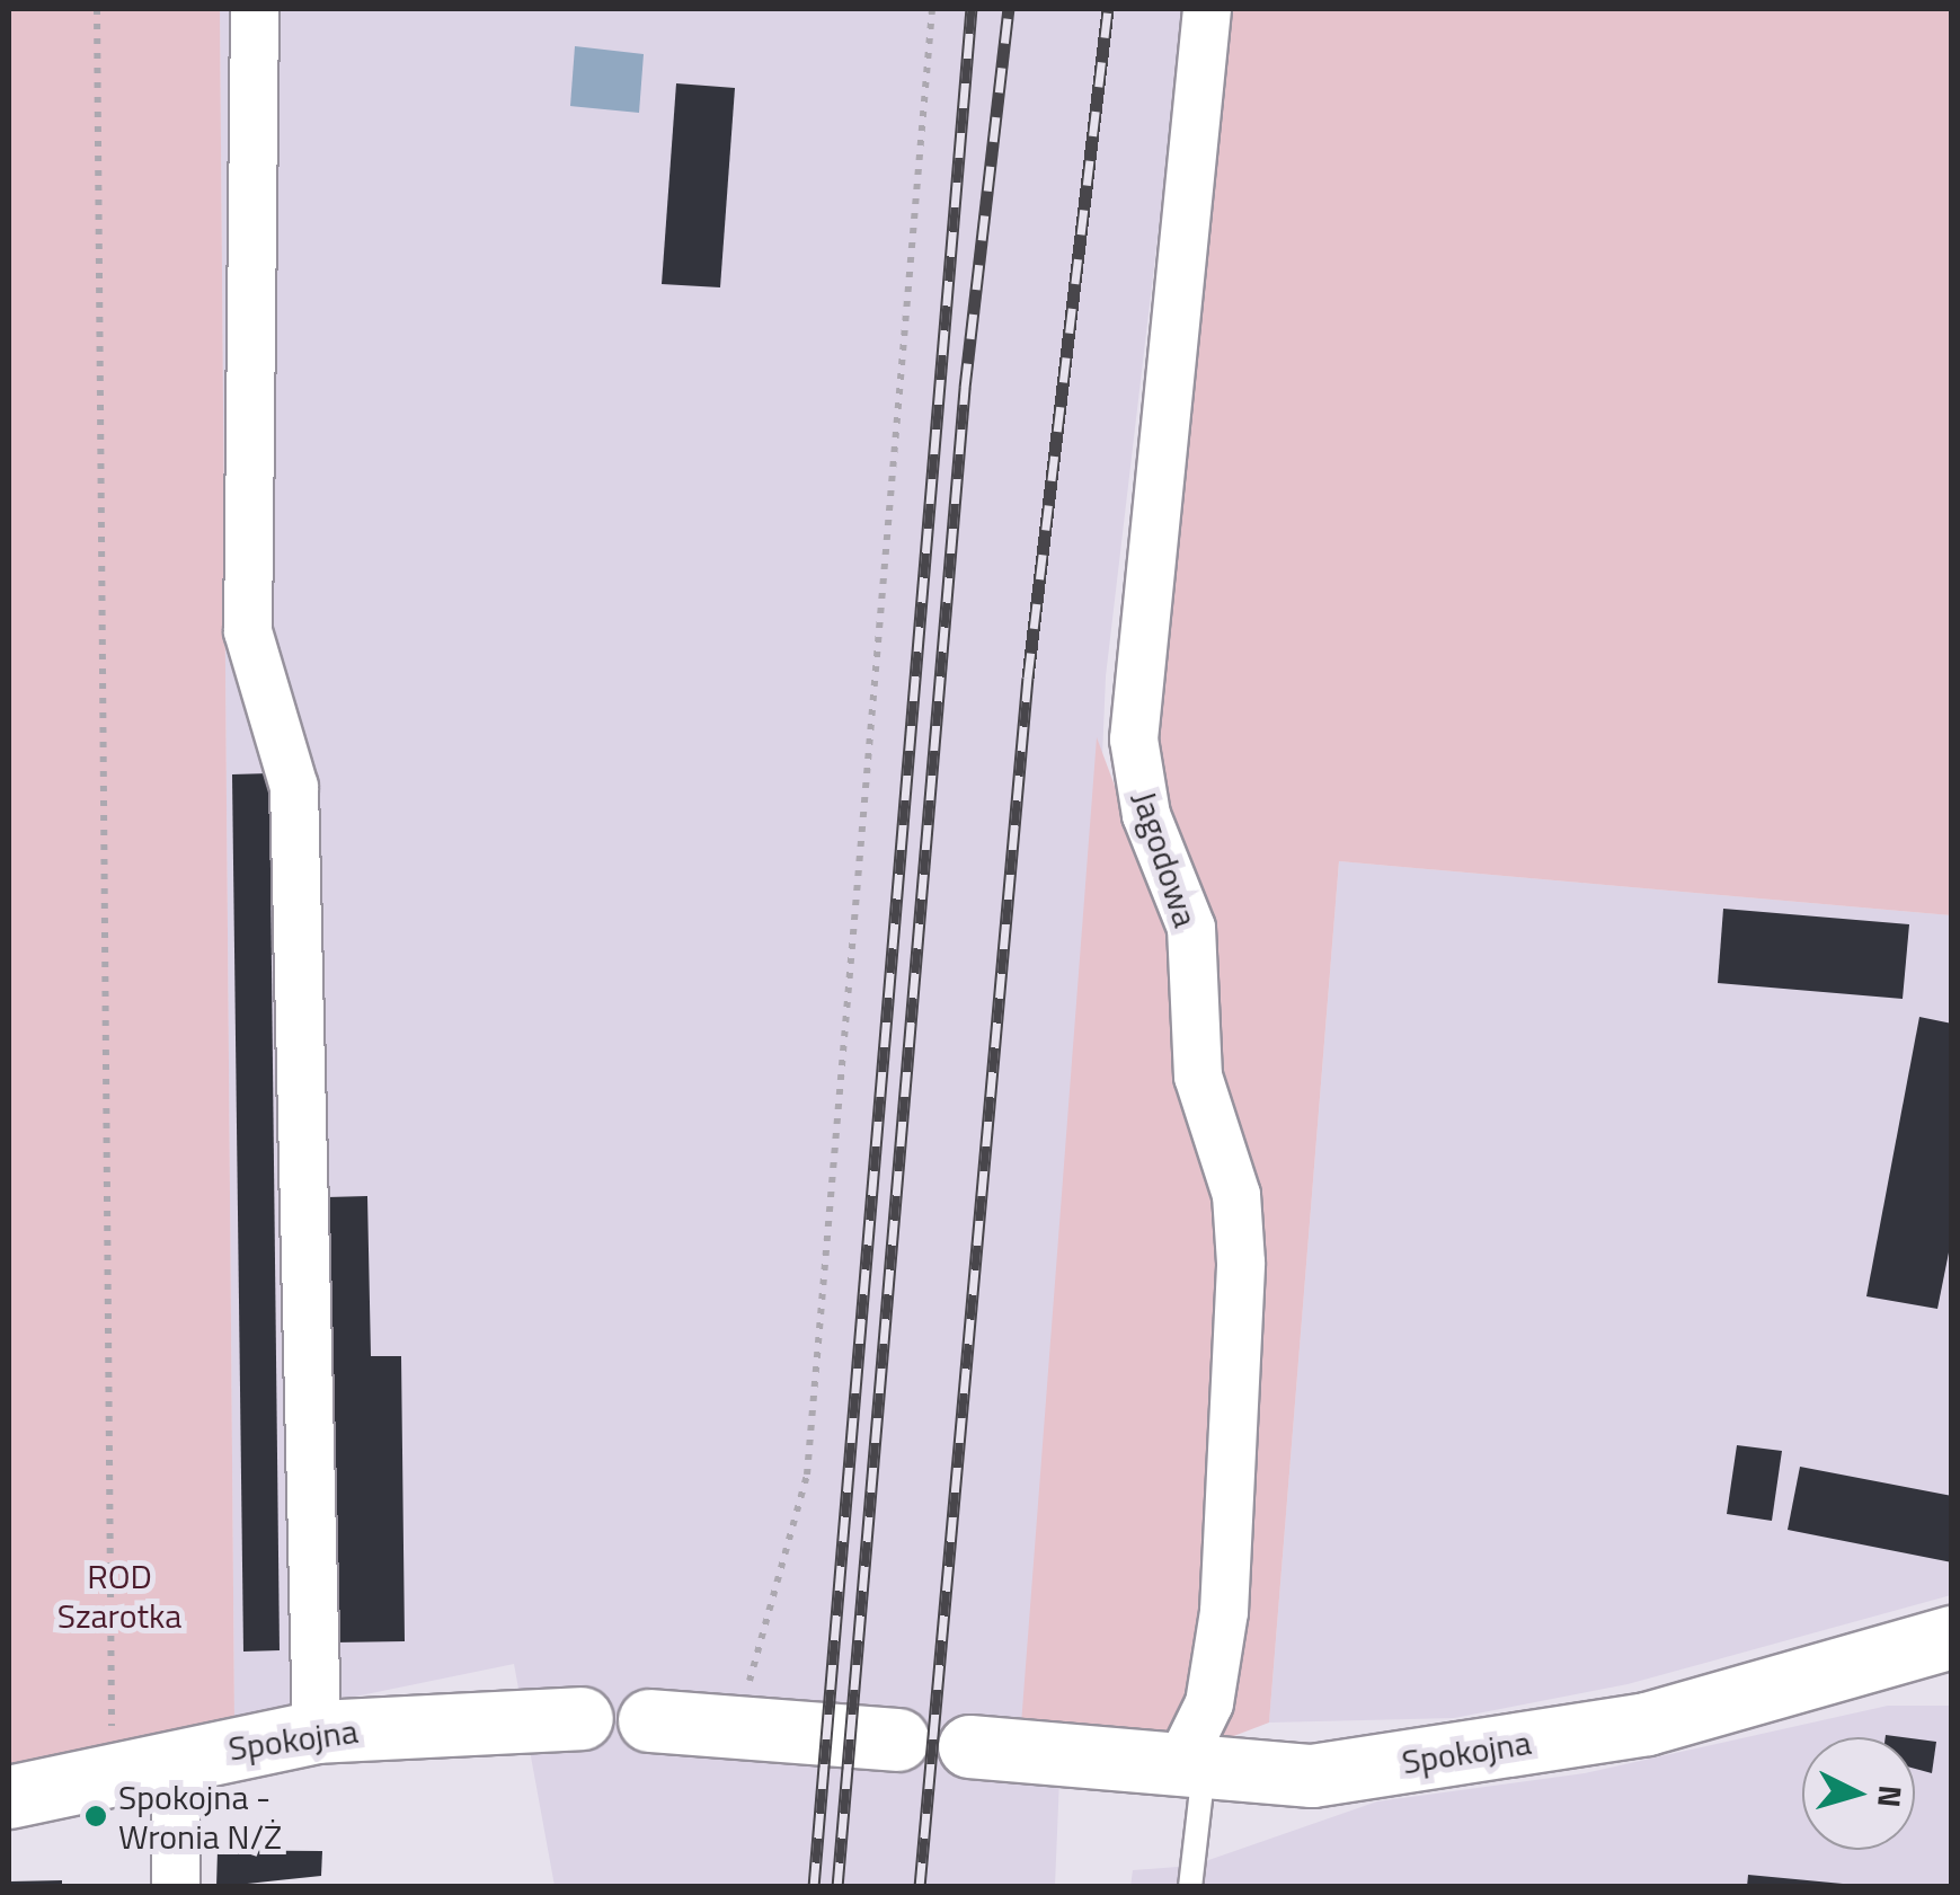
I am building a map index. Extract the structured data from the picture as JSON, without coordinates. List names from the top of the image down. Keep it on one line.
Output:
{"streets":{"street":["Jagodowa","Spokojna"]},"crossings":[["Jagodowa","Spokojna"]],"parks":["ROD Szarotka"],"places":["Spokojna - Wronia N/Ż"],"north":"right"}
